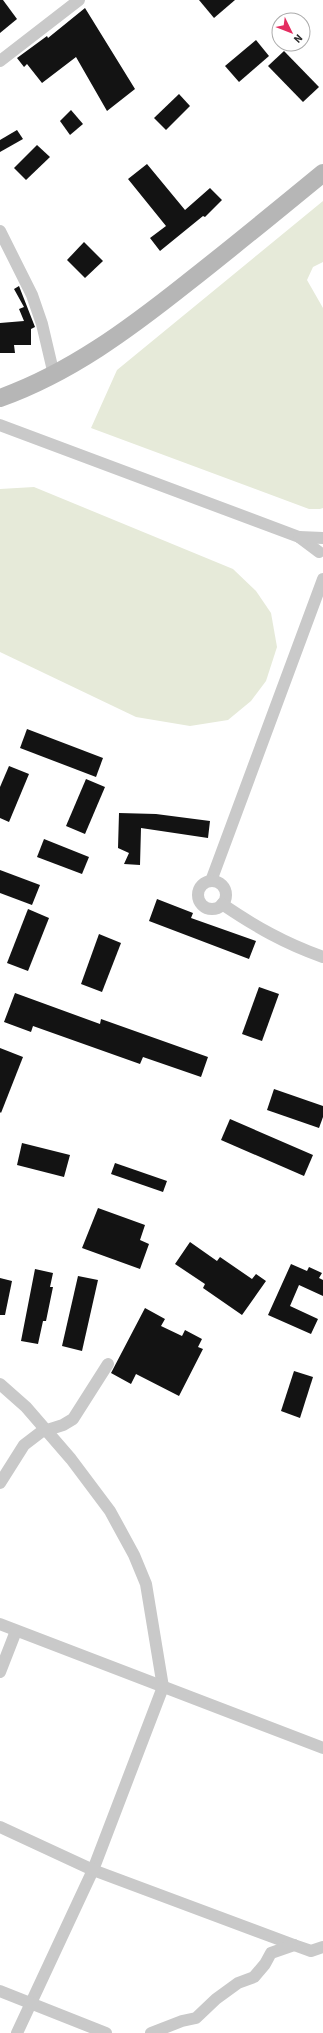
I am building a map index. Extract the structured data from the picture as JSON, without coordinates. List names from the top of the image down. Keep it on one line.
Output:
{"north":"bottom right"}
